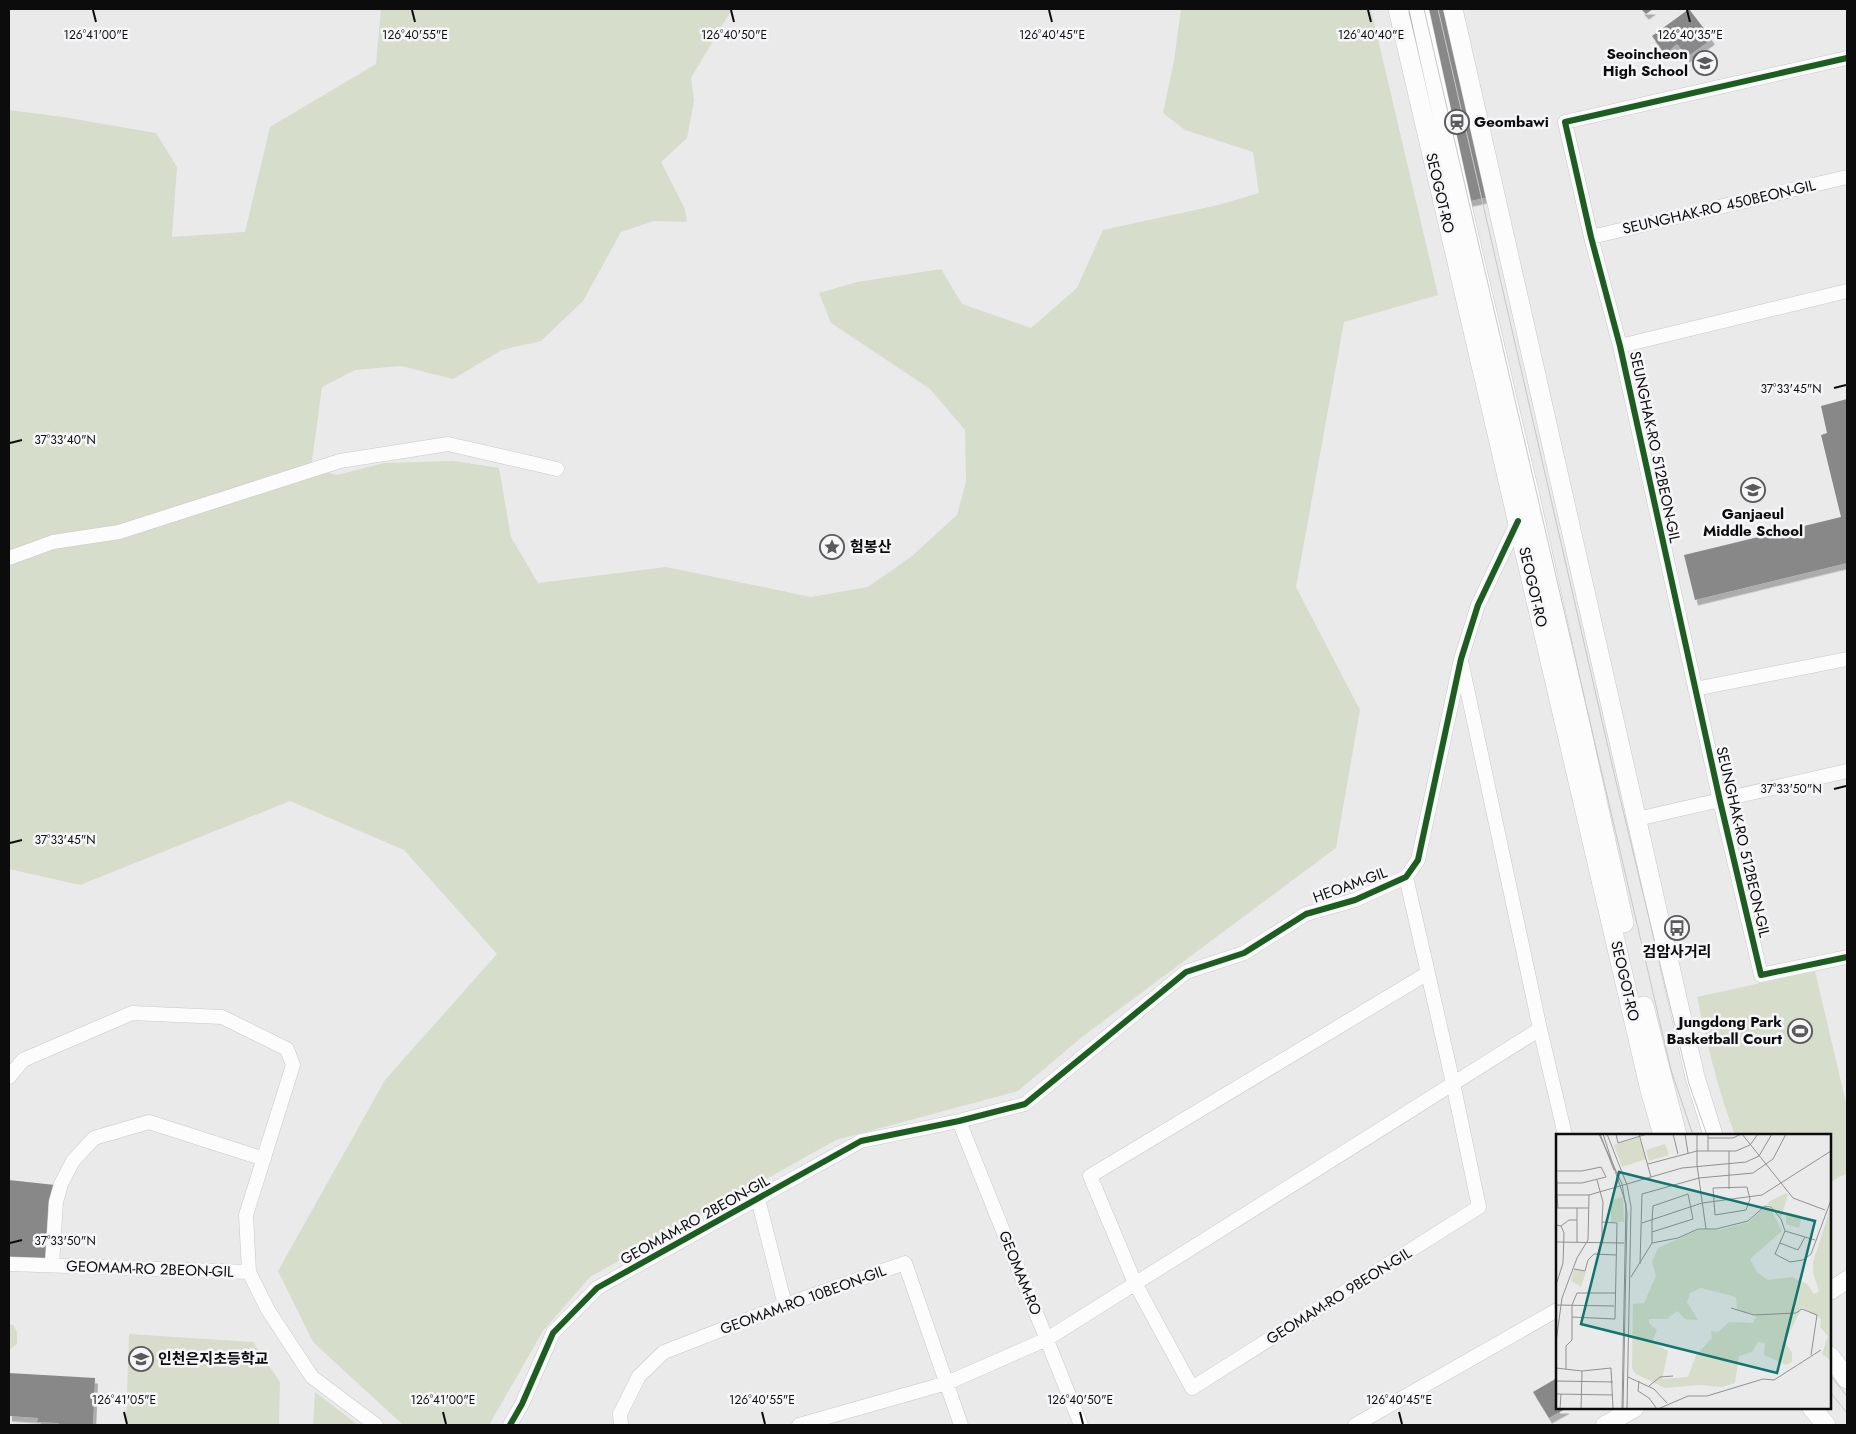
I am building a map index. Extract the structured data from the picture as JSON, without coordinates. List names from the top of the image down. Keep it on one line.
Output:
{"streets":{"main road":["SEOGOT-RO"],"street":["SEUNGHAK-RO 450BEON-GIL","SEUNGHAK-RO 512BEON-GIL","HEOAM-GIL","GEOMAM-RO 2BEON-GIL","GEOMAM-RO","GEOMAM-RO 9BEON-GIL","GEOMAM-RO 10BEON-GIL"]},"crossings":[["SEOGOT-RO","HEOAM-GIL"],["SEUNGHAK-RO 450BEON-GIL","SEUNGHAK-RO 512BEON-GIL"],["HEOAM-GIL","GEOMAM-RO 2BEON-GIL"],["HEOAM-GIL","GEOMAM-RO"],["HEOAM-GIL","GEOMAM-RO 9BEON-GIL"],["GEOMAM-RO 2BEON-GIL","GEOMAM-RO"]],"places":{"school or university":["Seoincheon High School","Ganjaeul Middle School","인천은지초등학교"],"station":["Geombawi"],"place":["험봉산"],"bus stop":["검암사거리"],"sports":["Jungdong Park Basketball Court"]},"coordinates":["126°41'00\"E","126°40'55\"E","126°40'50\"E","126°40'45\"E","126°40'40\"E","126°40'35\"E","37°33'45\"N","37°33'40\"N","37°33'50\"N","126°41'05\"E"]}
